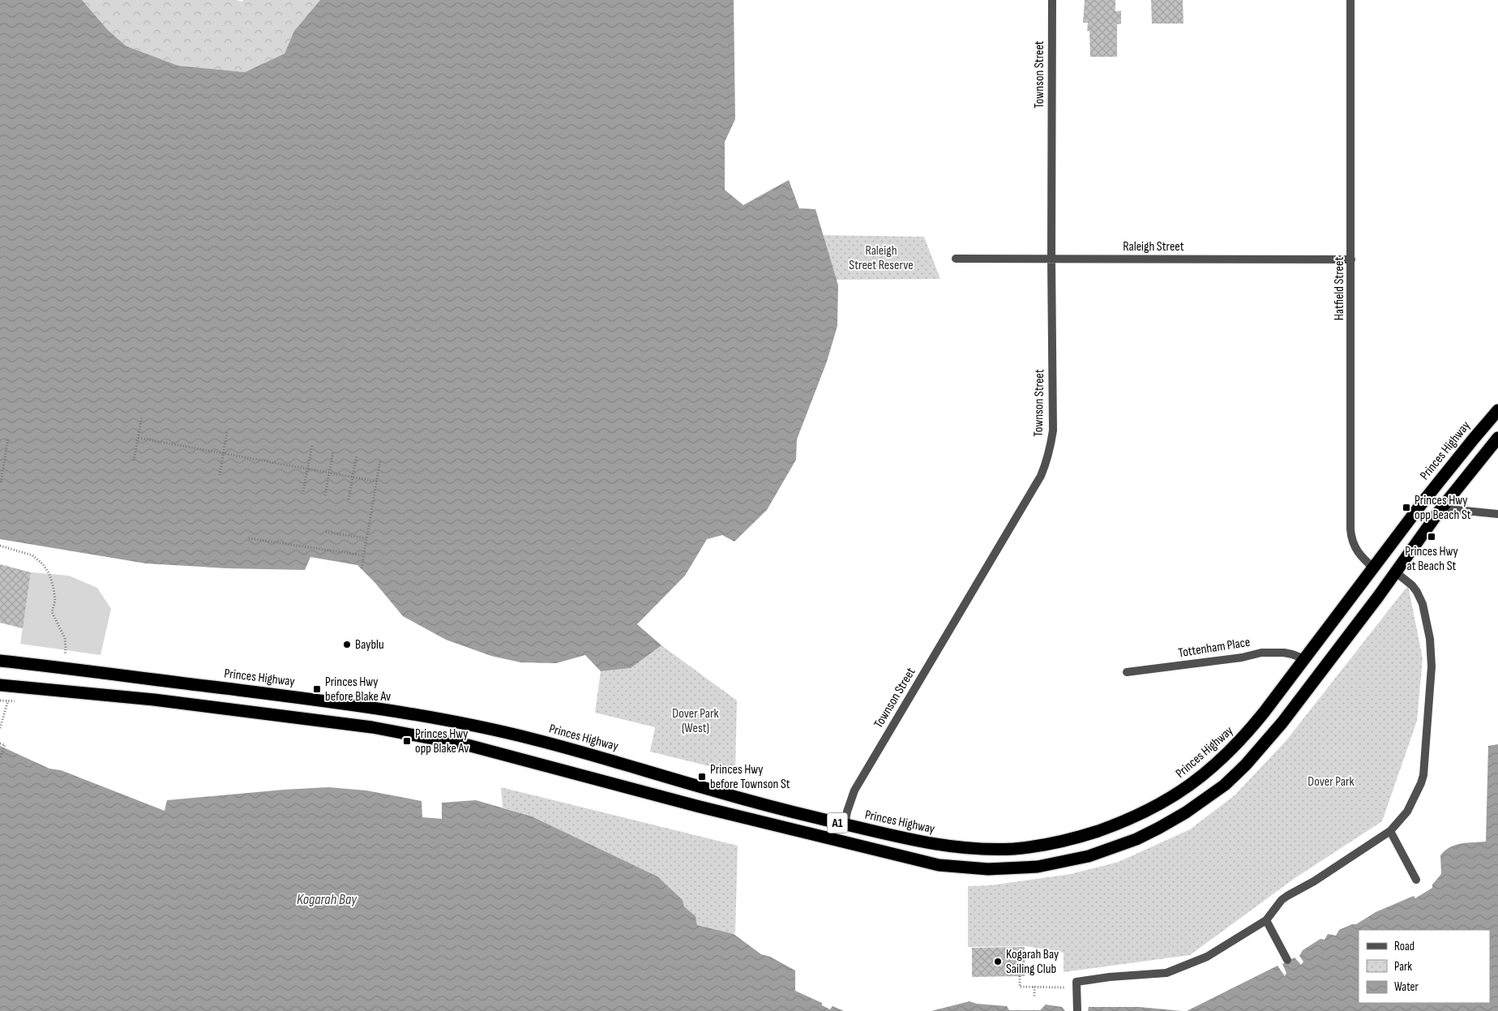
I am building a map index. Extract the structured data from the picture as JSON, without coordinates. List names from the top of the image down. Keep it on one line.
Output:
{"streets":{"highway":["Princes Highway","A1"],"street":["Townson Street","Raleigh Street","Hatfield Street","Tottenham Place"]},"crossings":[["Townson Street","Raleigh Street"],["Townson Street","Princes Highway"],["Raleigh Street","Hatfield Street"],["Hatfield Street","Princes Highway"],["Princes Highway","Tottenham Place"]],"water":["Kogarah Bay"],"parks":["Raleigh Street Reserve","Dover Park (West)","Dover Park"],"places":{"transit":["Princes Hwy opp Beach St","Princes Hwy at Beach St","Princes Hwy before Blake Av","Princes Hwy opp Blake Av","Princes Hwy before Townson St"],"other":["Bayblu","Kogarah Bay Sailing Club"]},"legend":["Road","Park","Water"]}
